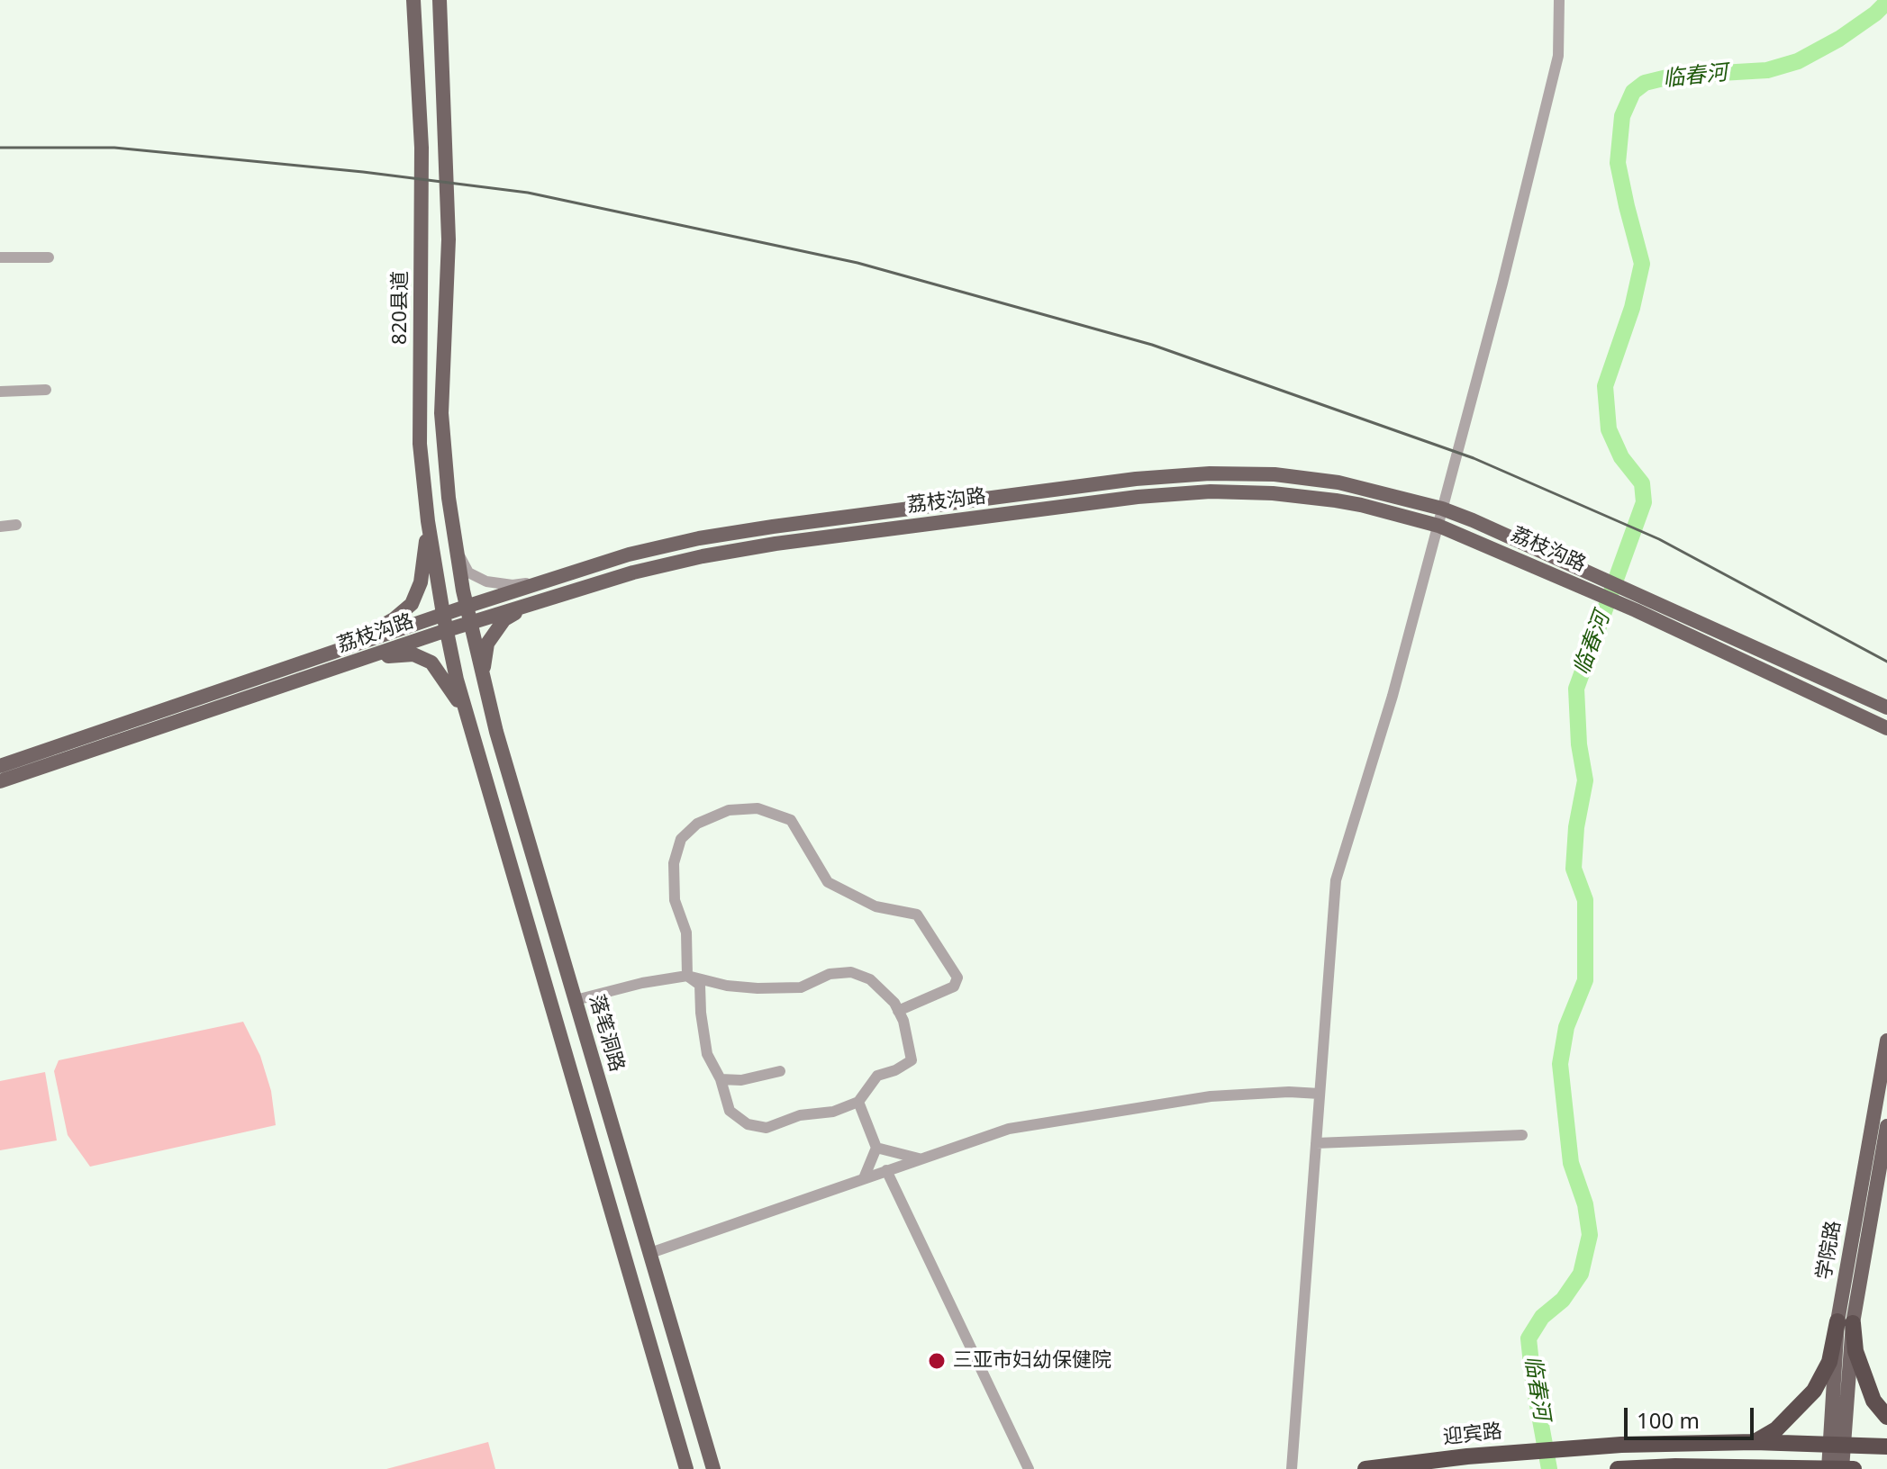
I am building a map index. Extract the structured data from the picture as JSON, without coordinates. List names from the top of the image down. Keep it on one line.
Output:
{"streets":{"highway":["迎宾路"],"main road":["820县道","荔枝沟路","落笔洞路","学院路"]},"crossings":[["820县道","荔枝沟路"],["荔枝沟路","落笔洞路"],["学院路","迎宾路"]],"water":["临春河"],"places":["三亚市妇幼保健院"],"scale_bar":"100 m"}
